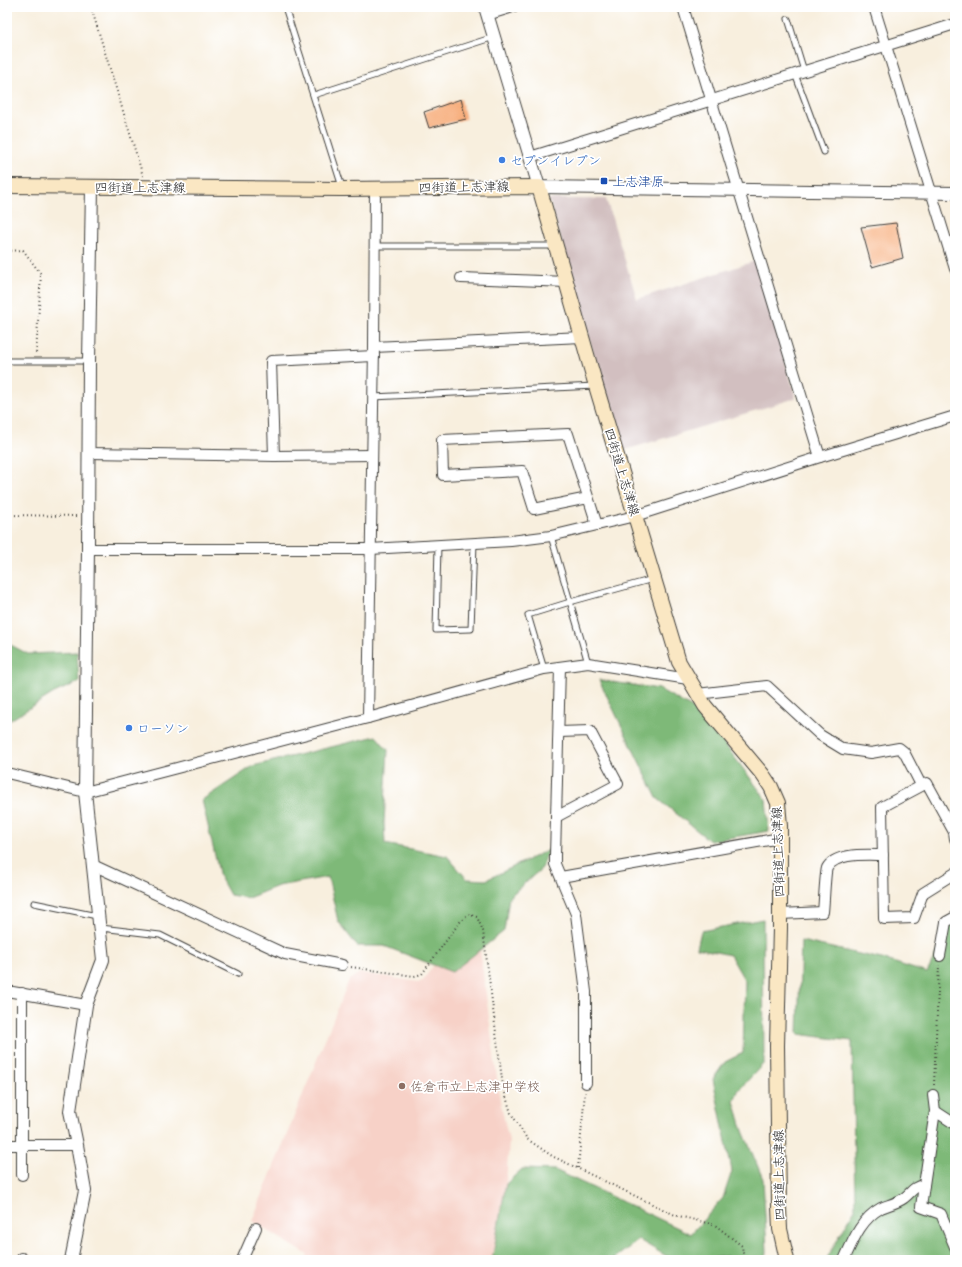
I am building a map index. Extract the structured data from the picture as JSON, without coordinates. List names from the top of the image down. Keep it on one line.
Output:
{"streets":{"main road":["四街道上志津線"]},"places":{"other":["セブンイレブン","ローソン","佐倉市立上志津中学校"],"transit":["上志津原"]}}
